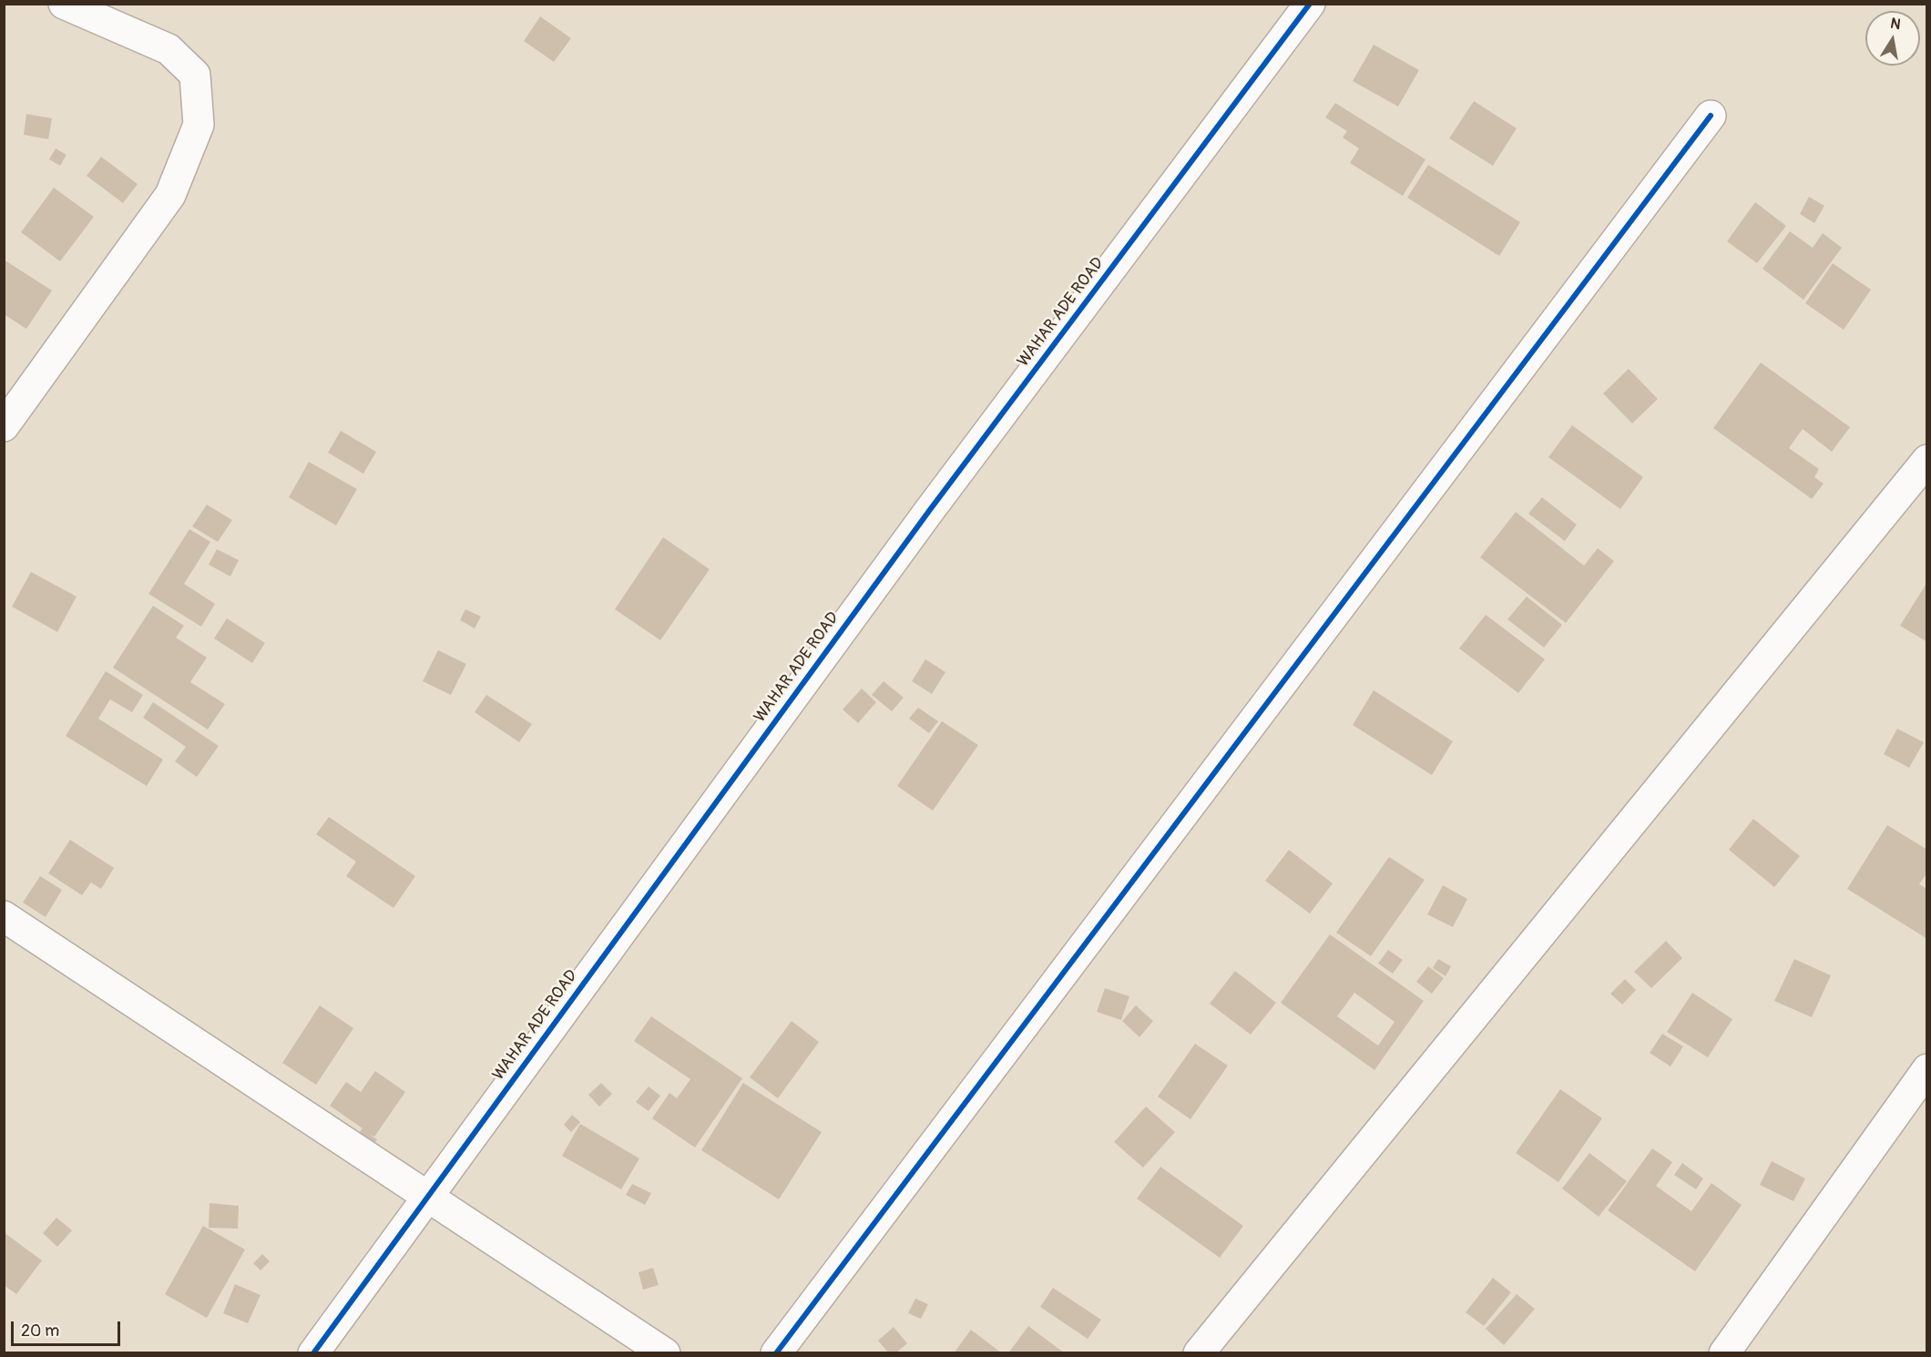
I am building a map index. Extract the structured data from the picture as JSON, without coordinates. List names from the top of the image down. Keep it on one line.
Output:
{"streets":{"street":["WAHAR ADE ROAD"]},"scale_bar":"20 m","north":"top"}
